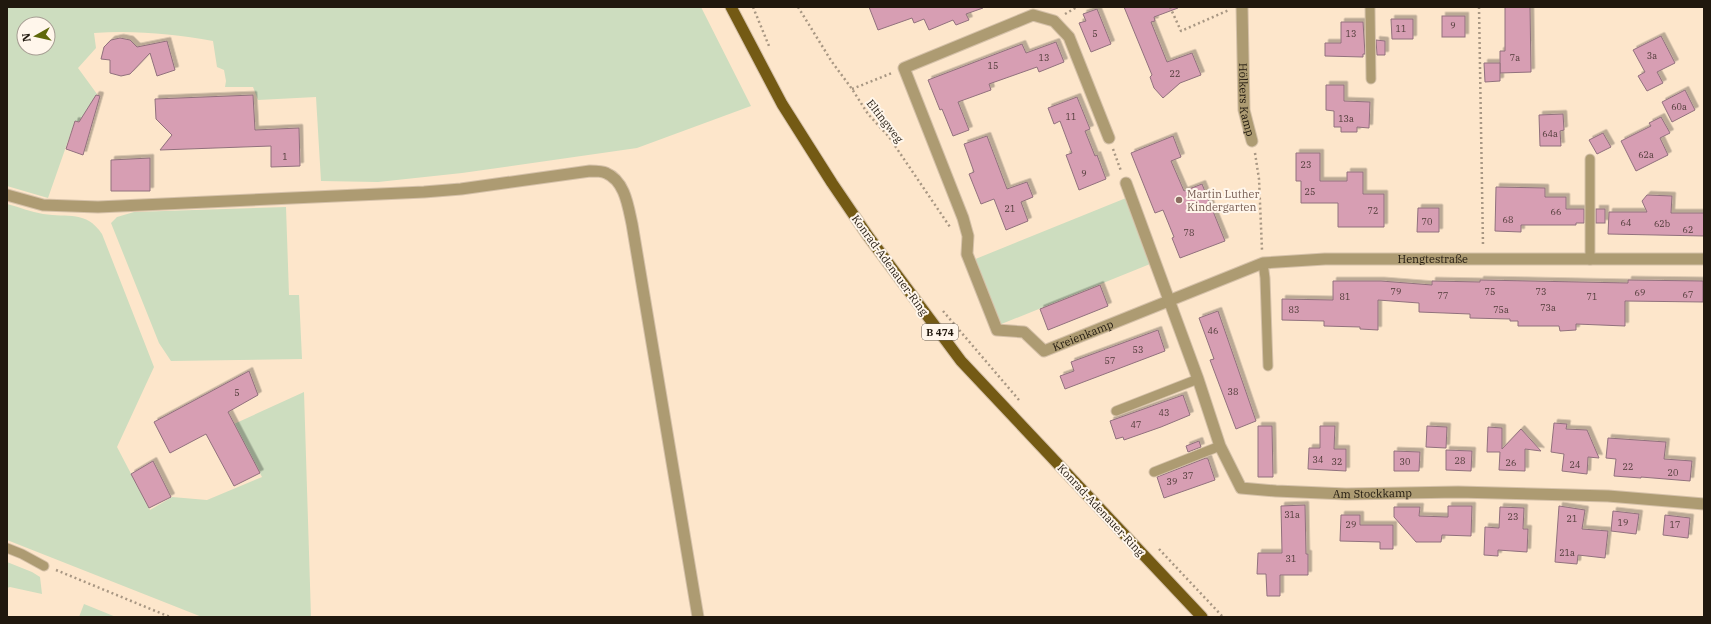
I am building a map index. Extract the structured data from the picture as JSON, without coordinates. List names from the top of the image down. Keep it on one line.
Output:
{"streets":{"main road":["Konrad-Adenauer-Ring","B 474"],"street":["Hölkers Kamp","Hengtestraße","Kreienkamp","Am Stockkamp"],"path":["Eltingweg"]},"crossings":[["Hölkers Kamp","Hengtestraße"],["Eltingweg","Kreienkamp"],["Hengtestraße","Kreienkamp"],["Hengtestraße","Am Stockkamp"],["Kreienkamp","Am Stockkamp"]],"places":["Martin Luther Kindergarten"],"house_numbers":["9","11","5","13","3a","13","7a","15","22","60a","11","13a","64a","62a","1","23","9","25","21","72","66","68","70","64","62b","62","78","79","75","73","69","67","77","81","71","73a","83","75a","46","53","57","38","5","43","47","34","28","32","30","26","24","22","20","37","39","31a","23","21","19","29","17","21a","31"],"north":"left"}
